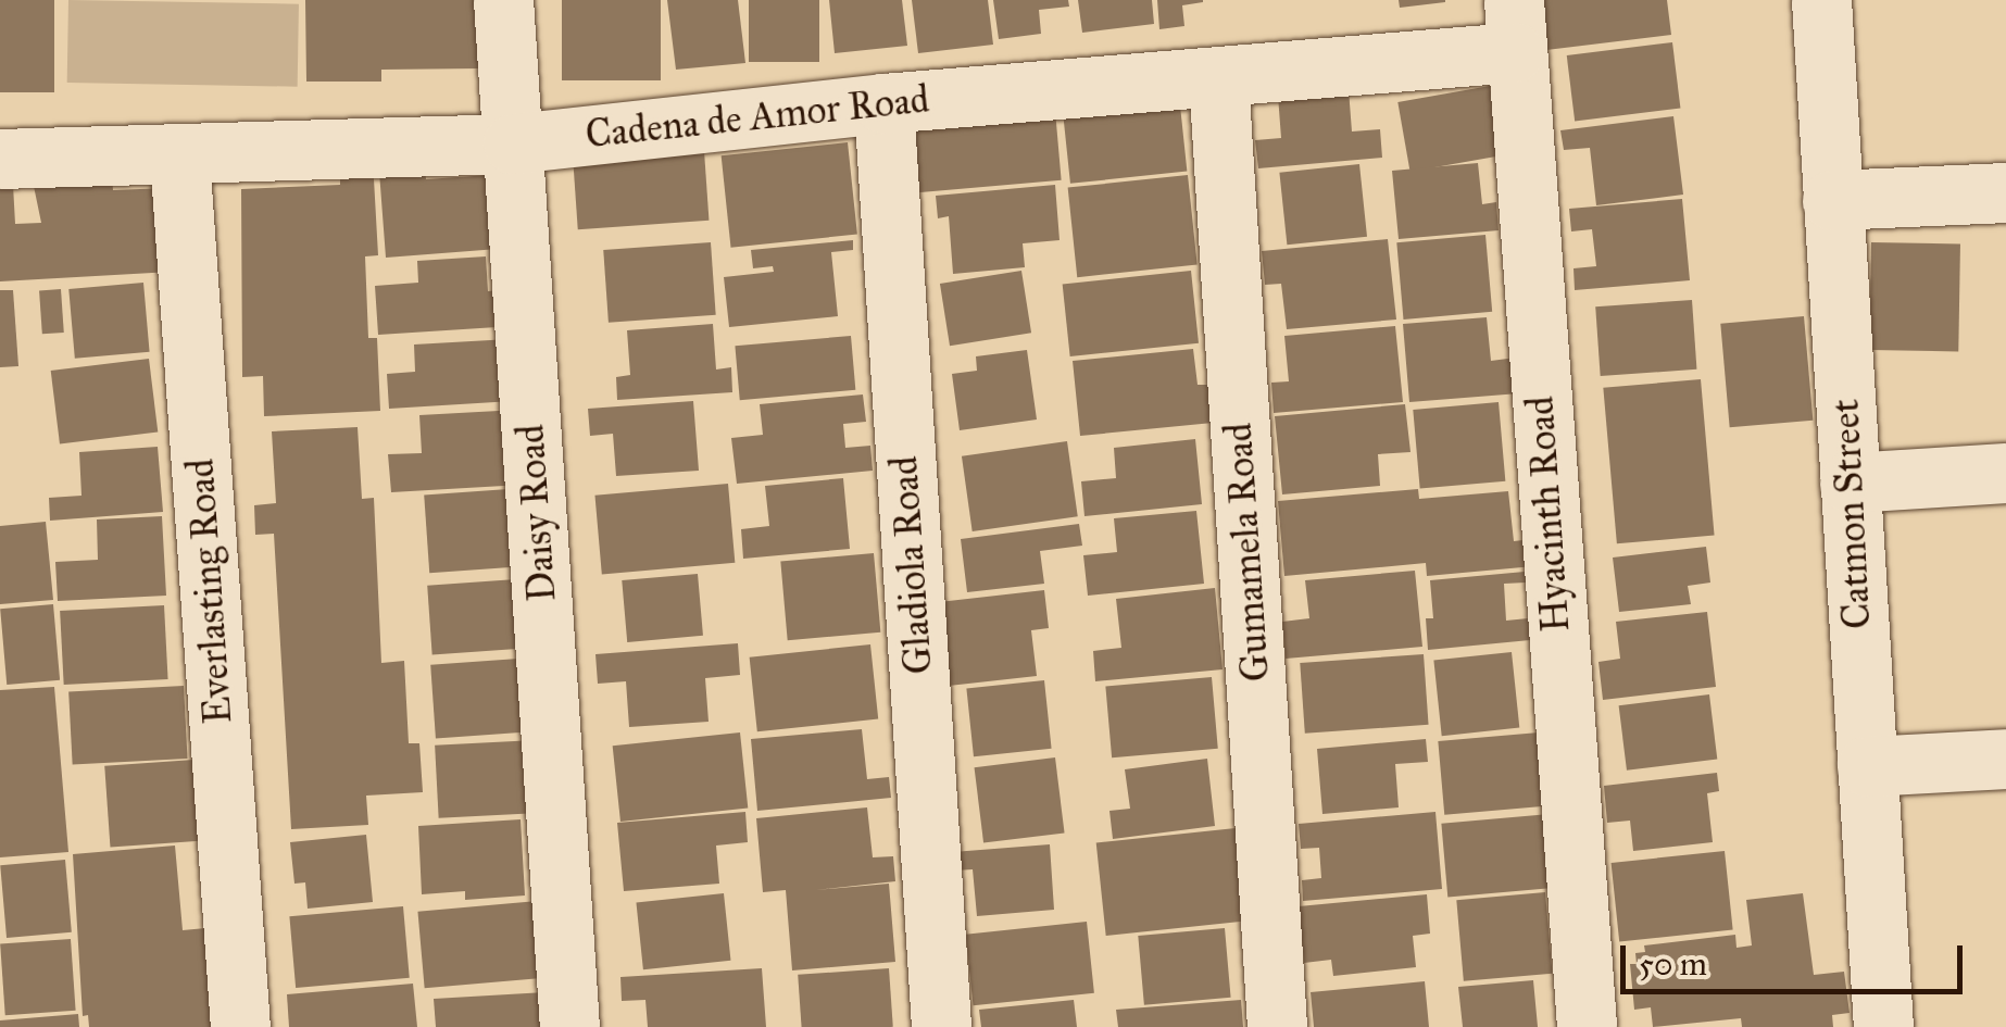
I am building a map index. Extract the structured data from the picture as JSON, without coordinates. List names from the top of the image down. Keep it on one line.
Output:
{"streets":{"street":["Cadena de Amor Road","Daisy Road","Hyacinth Road","Catmon Street","Gumamela Road","Gladiola Road","Everlasting Road"]},"crossings":[["Cadena de Amor Road","Daisy Road"],["Cadena de Amor Road","Hyacinth Road"],["Cadena de Amor Road","Gumamela Road"],["Cadena de Amor Road","Gladiola Road"],["Cadena de Amor Road","Everlasting Road"]],"scale_bar":"50 m"}
